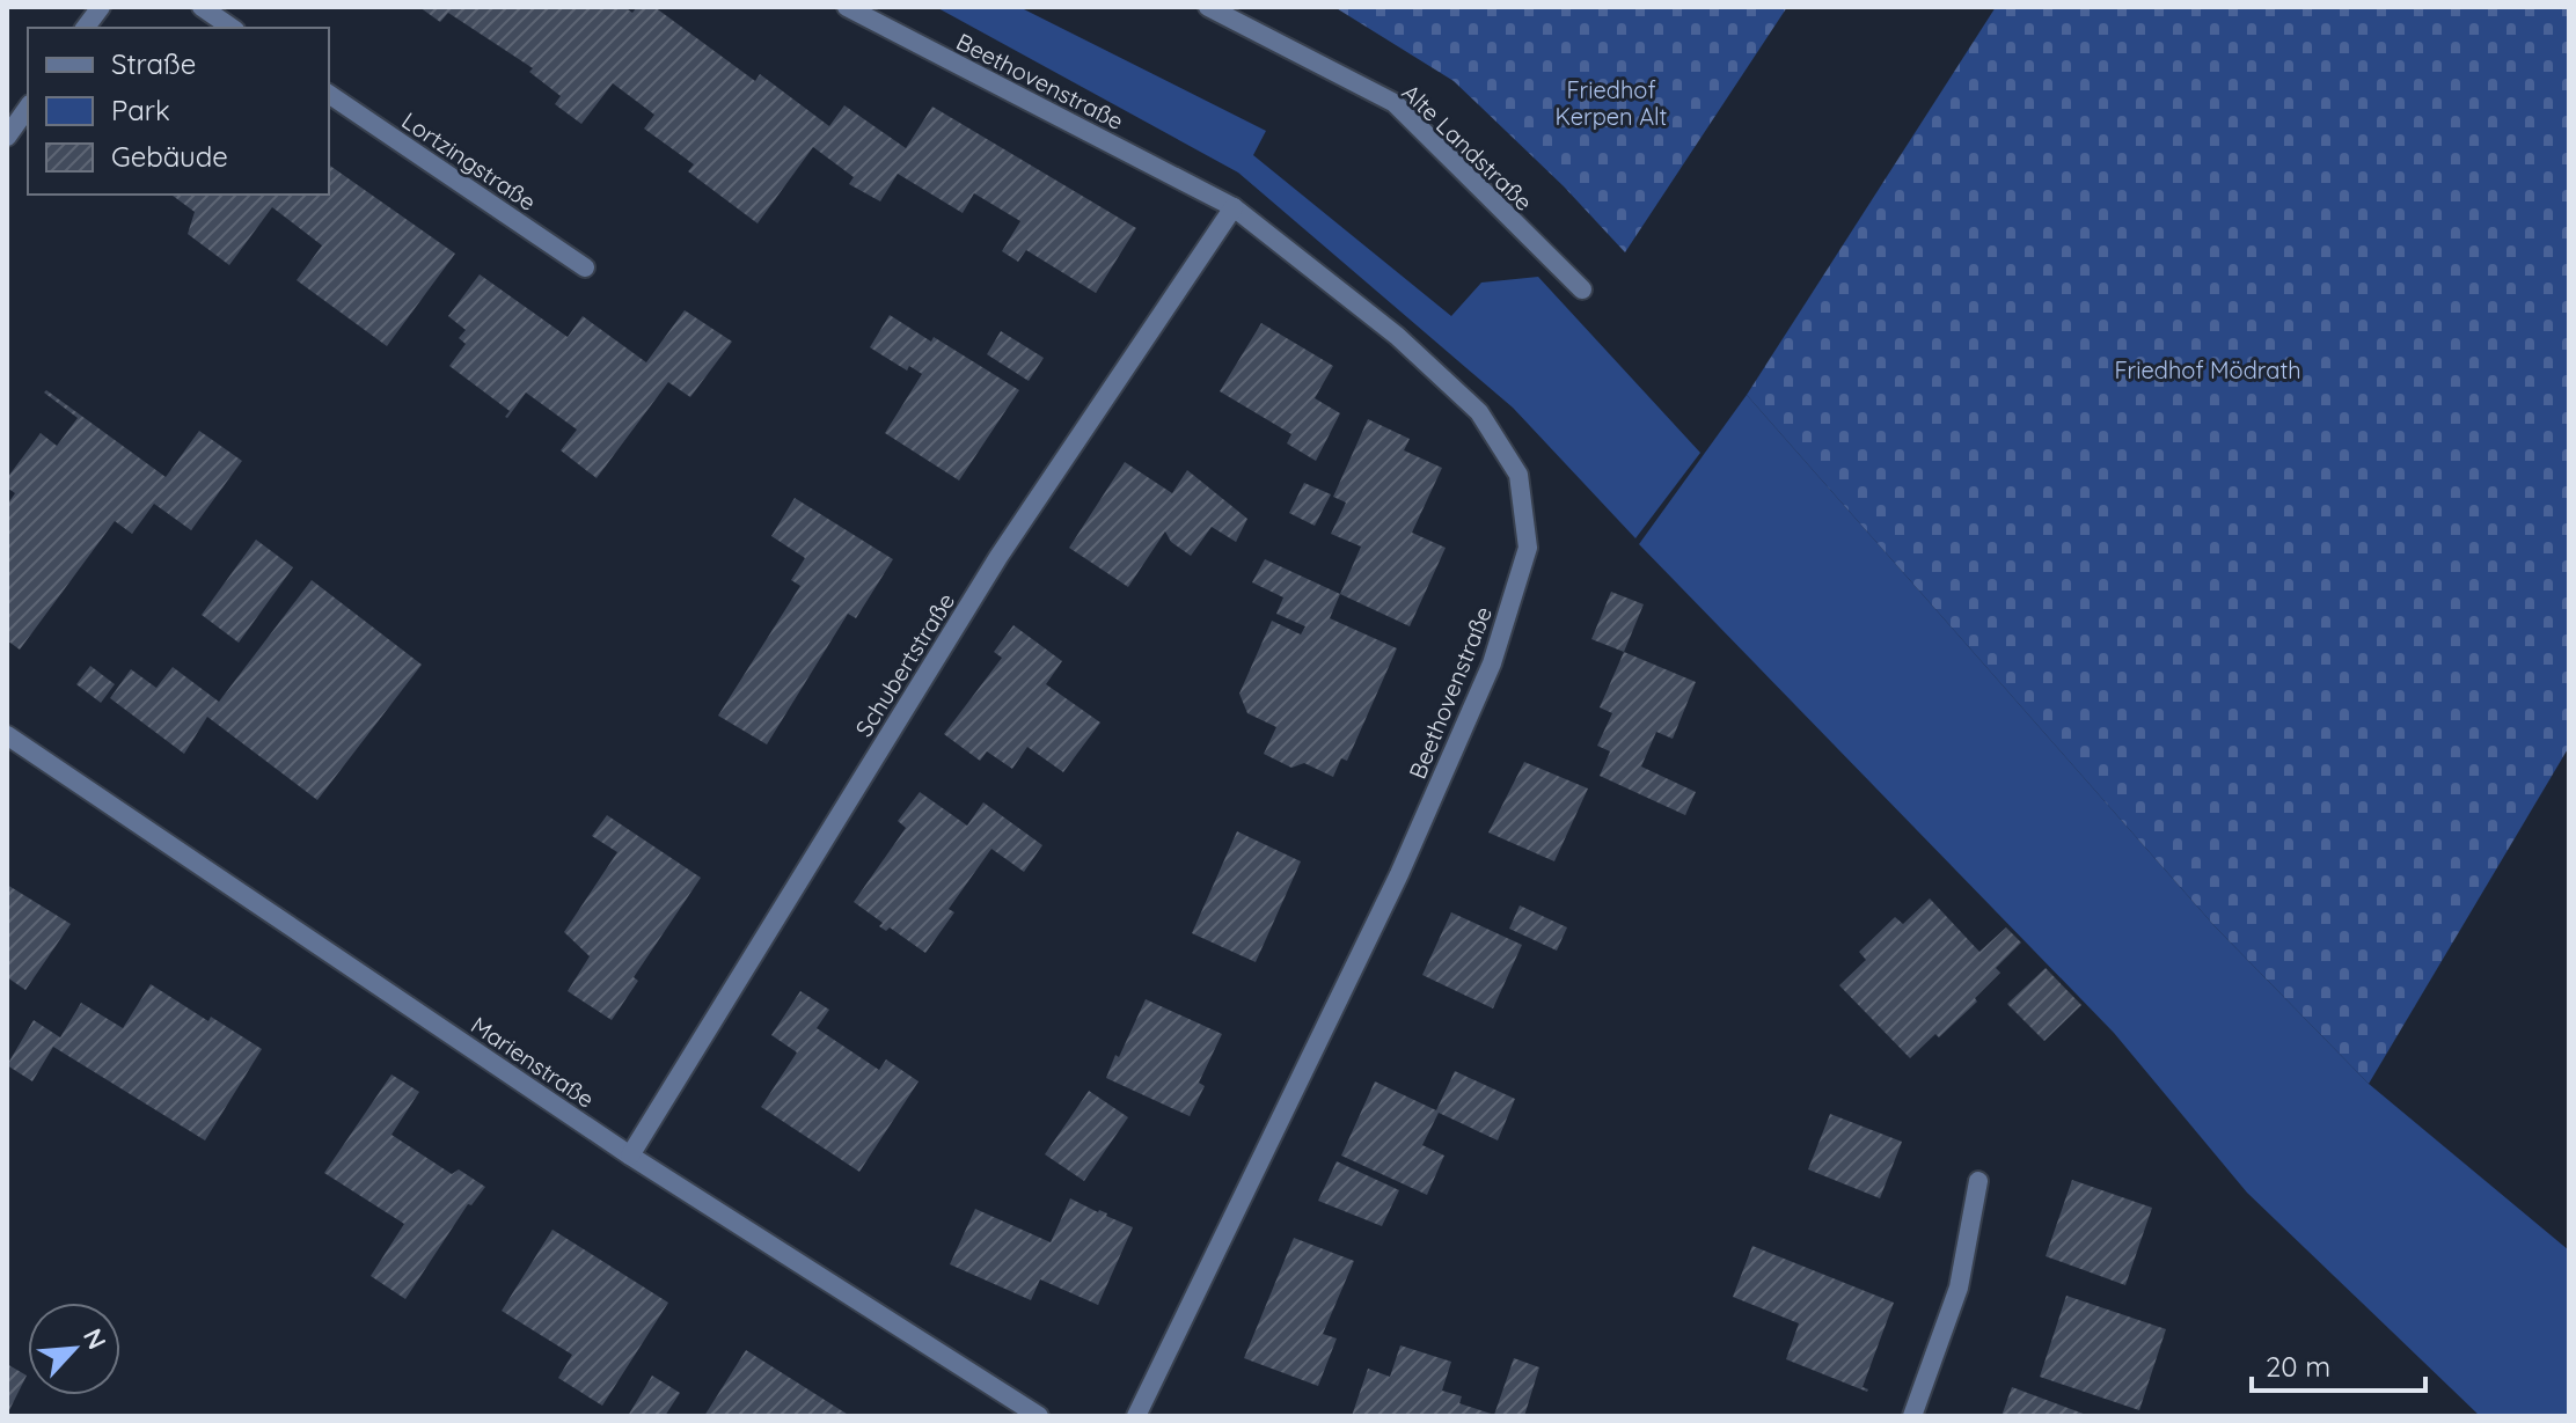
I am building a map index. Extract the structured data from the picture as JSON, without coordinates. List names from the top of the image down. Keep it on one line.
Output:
{"streets":{"street":["Beethovenstraße","Alte Landstraße","Lortzingstraße","Schubertstraße","Marienstraße"]},"crossings":[["Beethovenstraße","Schubertstraße"],["Schubertstraße","Marienstraße"]],"parks":["Friedhof Kerpen Alt","Friedhof Mödrath"],"legend":["Straße","Park","Gebäude"],"scale_bar":"20 m","north":"top right"}
